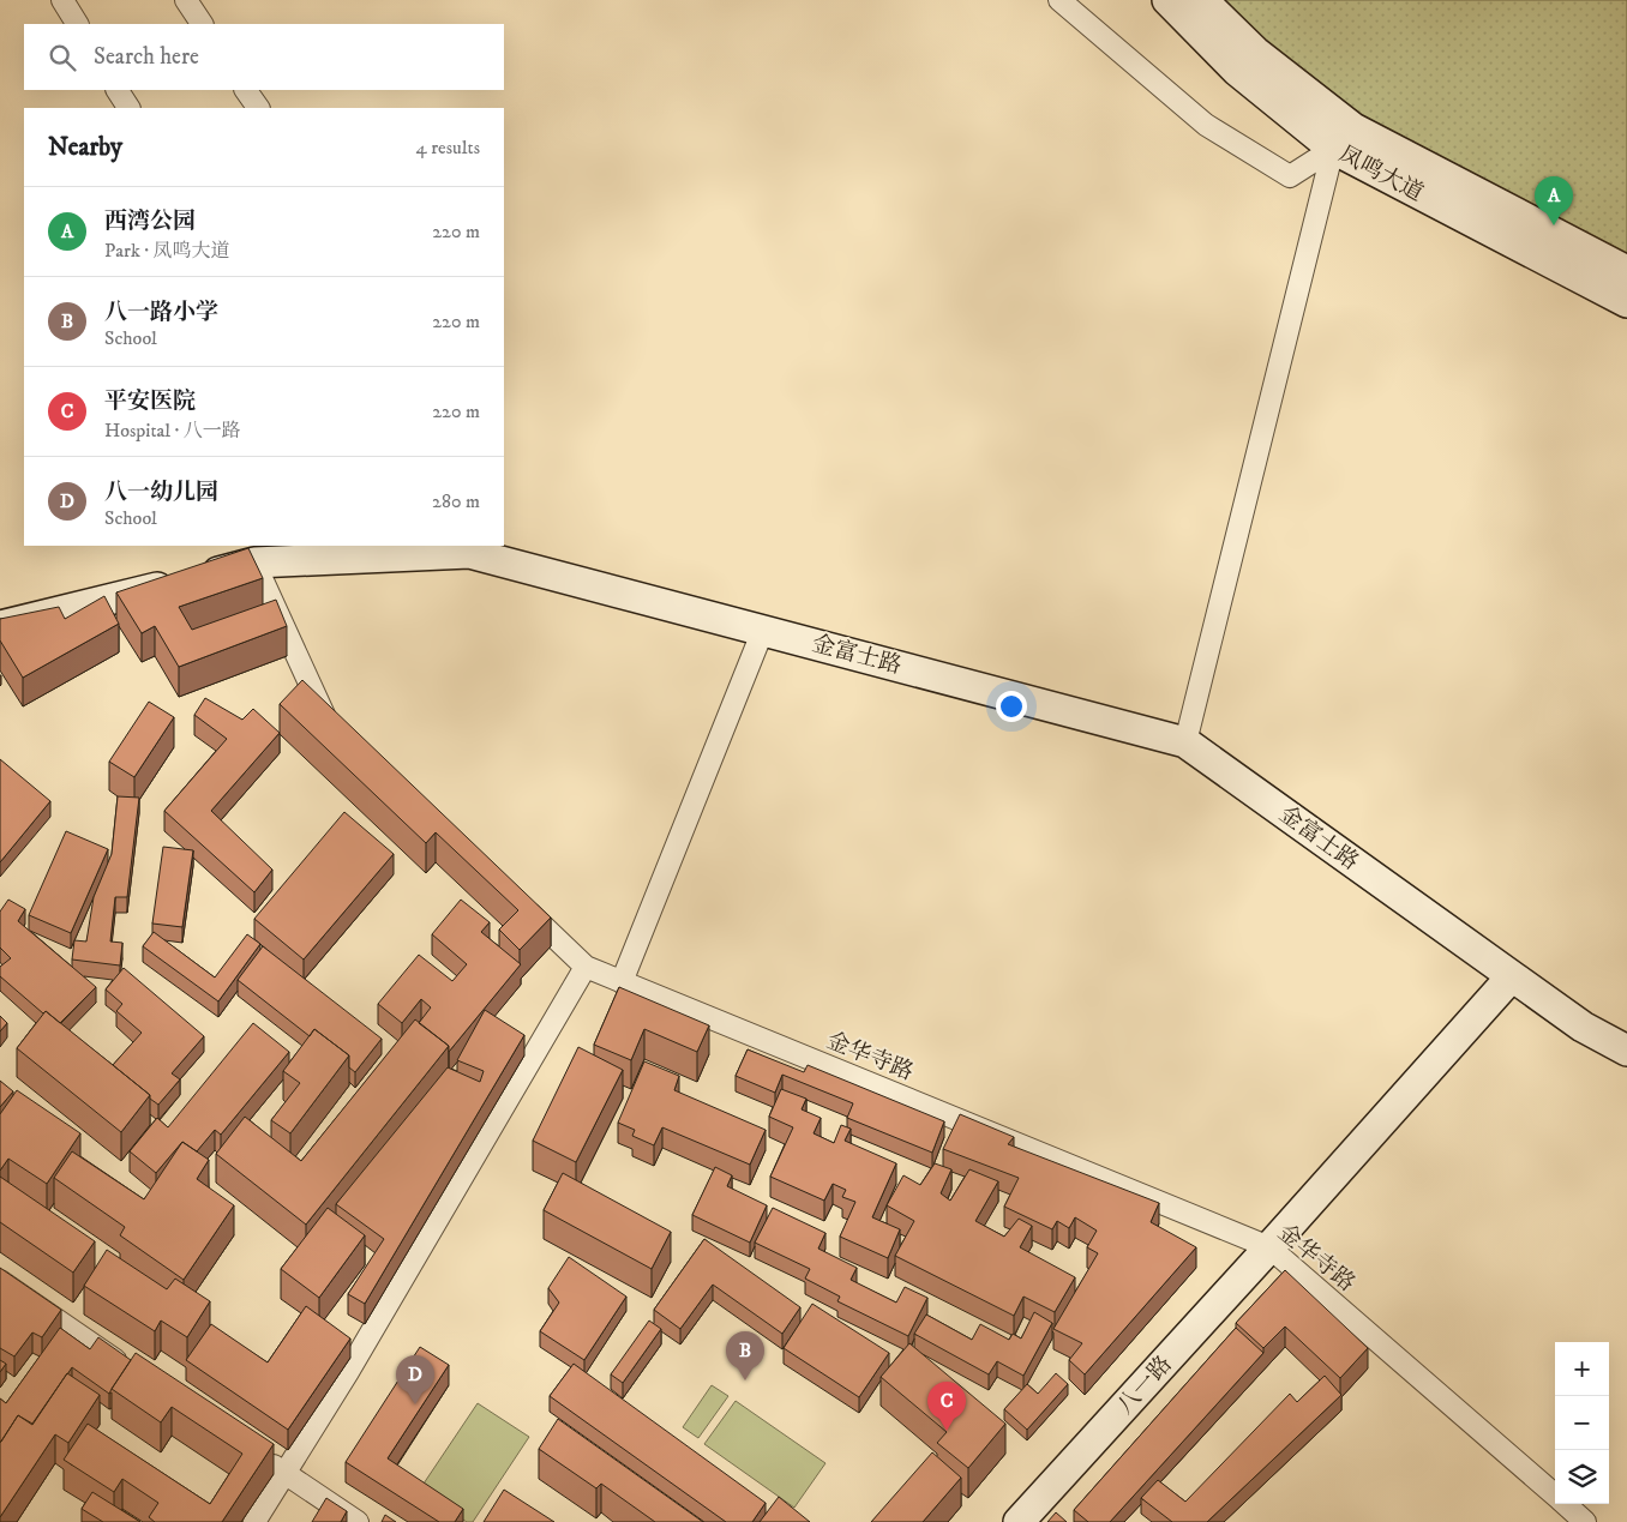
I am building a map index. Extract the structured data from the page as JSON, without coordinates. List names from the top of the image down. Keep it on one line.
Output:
{"streets":{"street":["凤鸣大道","金富士路","金华寺路","八一路"]},"crossings":[["金富士路","八一路"],["金华寺路","八一路"]],"page":{"search":"Search here","heading":["Nearby","4 results"],"pins":["A","B","D","C"],"list":[{"mark":"A","name":"西湾公园","note":"Park · 凤鸣大道","value":"220 m"},{"mark":"B","name":"八一路小学","note":"School","value":"220 m"},{"mark":"C","name":"平安医院","note":"Hospital · 八一路","value":"220 m"},{"mark":"D","name":"八一幼儿园","note":"School","value":"280 m"}],"map_buttons":["+","−"]}}
